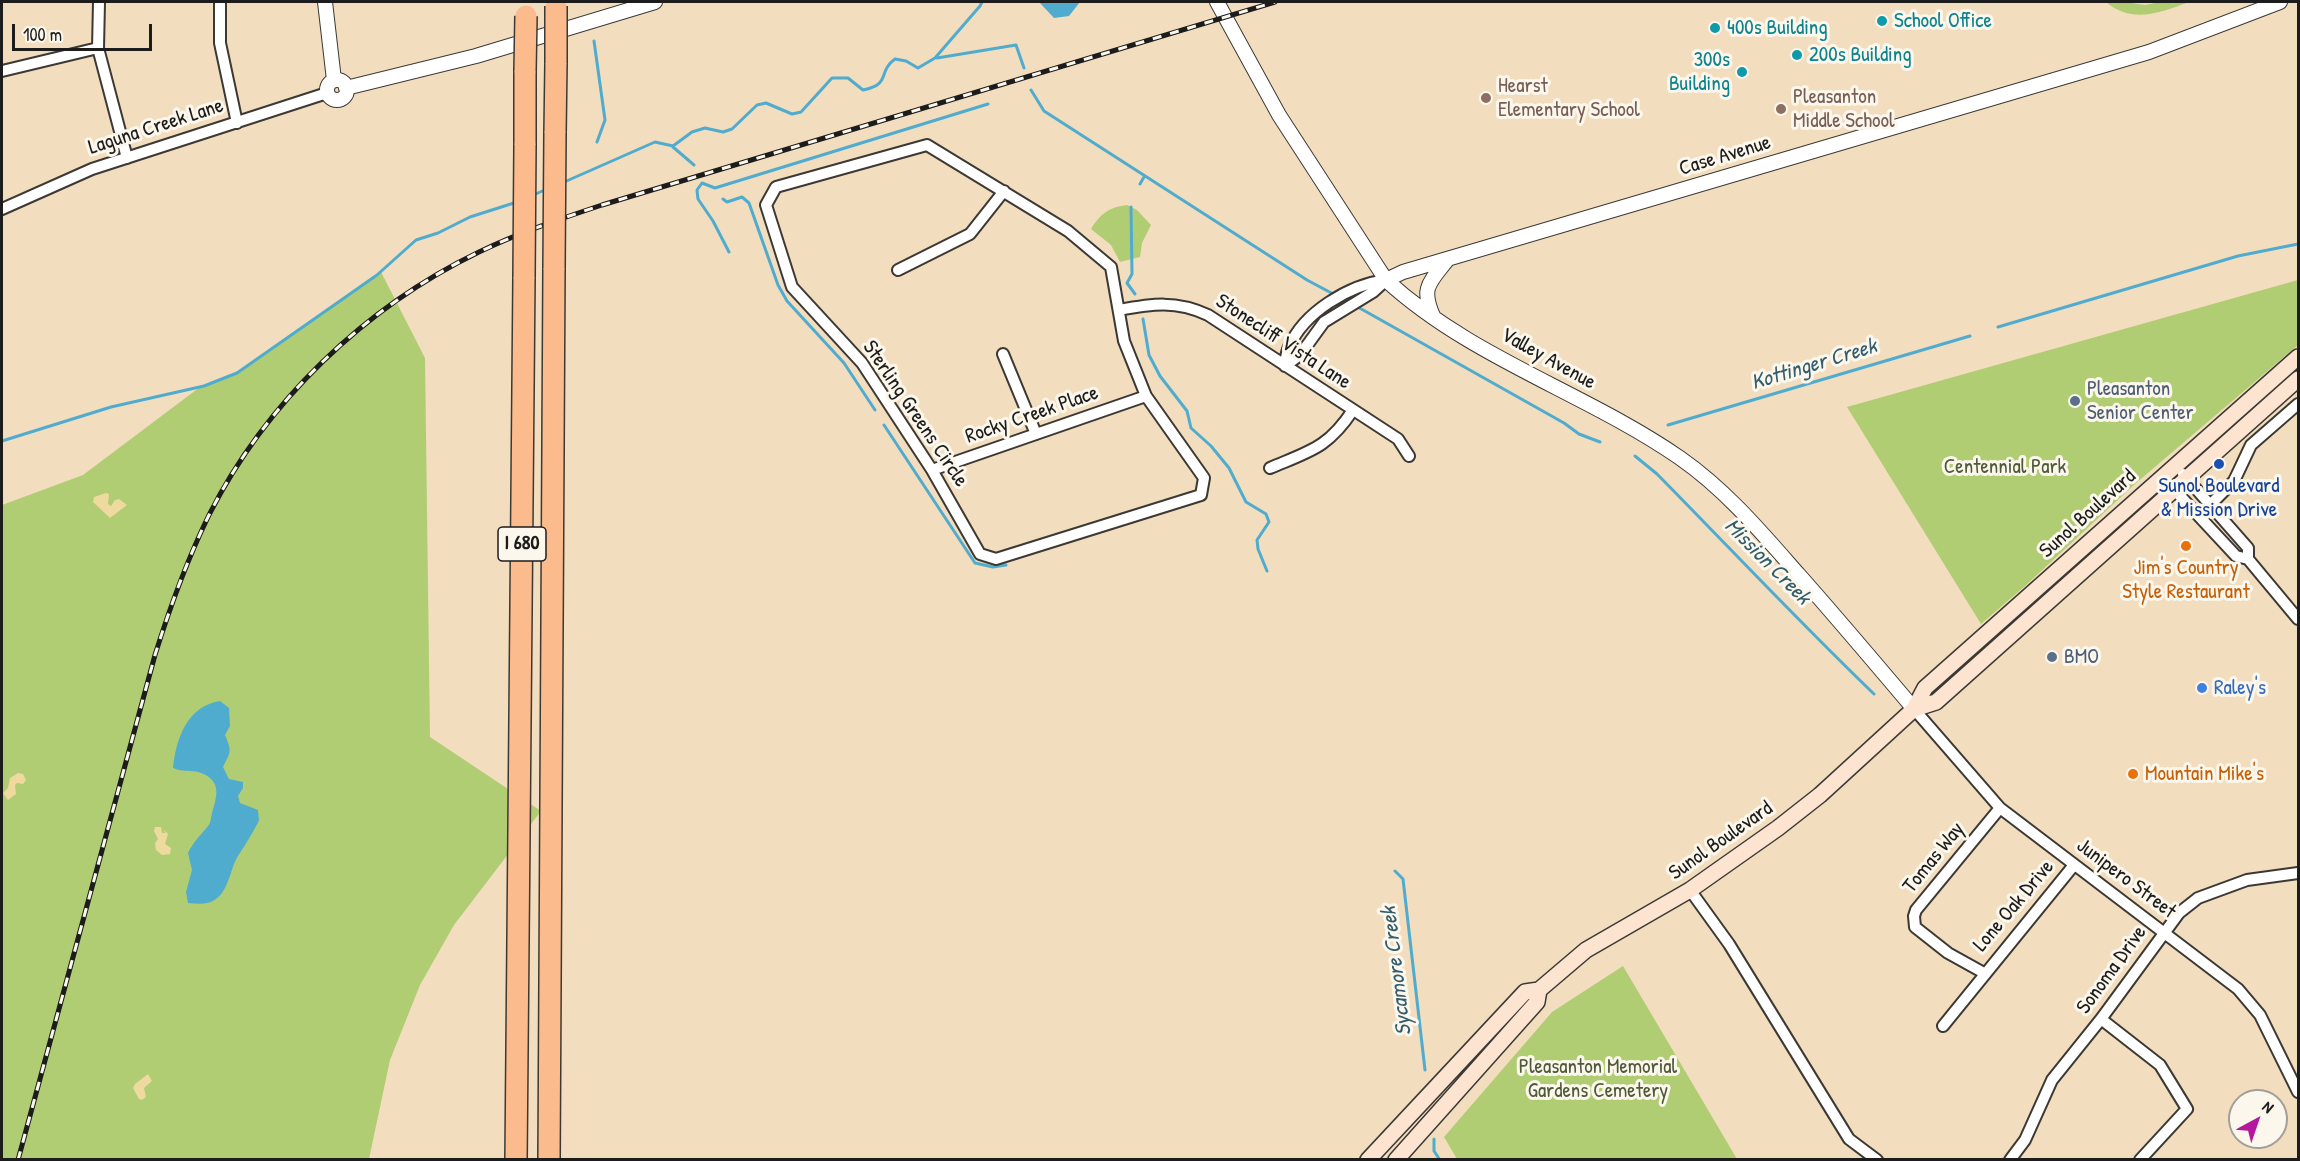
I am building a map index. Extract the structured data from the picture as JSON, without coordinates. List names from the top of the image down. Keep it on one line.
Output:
{"streets":{"highway":["I 680"],"main road":["Sunol Boulevard"],"street":["Laguna Creek Lane","Case Avenue","Stonecliff Vista Lane","Valley Avenue","Sterling Greens Circle","Rocky Creek Place","Tomas Way","Junipero Street","Lone Oak Drive","Sonoma Drive"]},"crossings":[["Case Avenue","Stonecliff Vista Lane"],["Case Avenue","Valley Avenue"],["Stonecliff Vista Lane","Sterling Greens Circle"],["Valley Avenue","Sunol Boulevard"],["Valley Avenue","Junipero Street"],["Sterling Greens Circle","Rocky Creek Place"],["Sunol Boulevard","Junipero Street"],["Tomas Way","Junipero Street"],["Tomas Way","Lone Oak Drive"],["Junipero Street","Lone Oak Drive"],["Junipero Street","Sonoma Drive"]],"water":["Kottinger Creek","Mission Creek","Sycamore Creek"],"parks":["Centennial Park","Pleasanton Memorial Gardens Cemetery"],"places":["School Office","400s Building","200s Building","300s Building","Hearst Elementary School","Pleasanton Middle School","Pleasanton Senior Center","Sunol Boulevard & Mission Drive","Jim's Country Style Restaurant","BMO","Raley's","Mountain Mike's"],"scale_bar":"100 m","north":"top right"}
